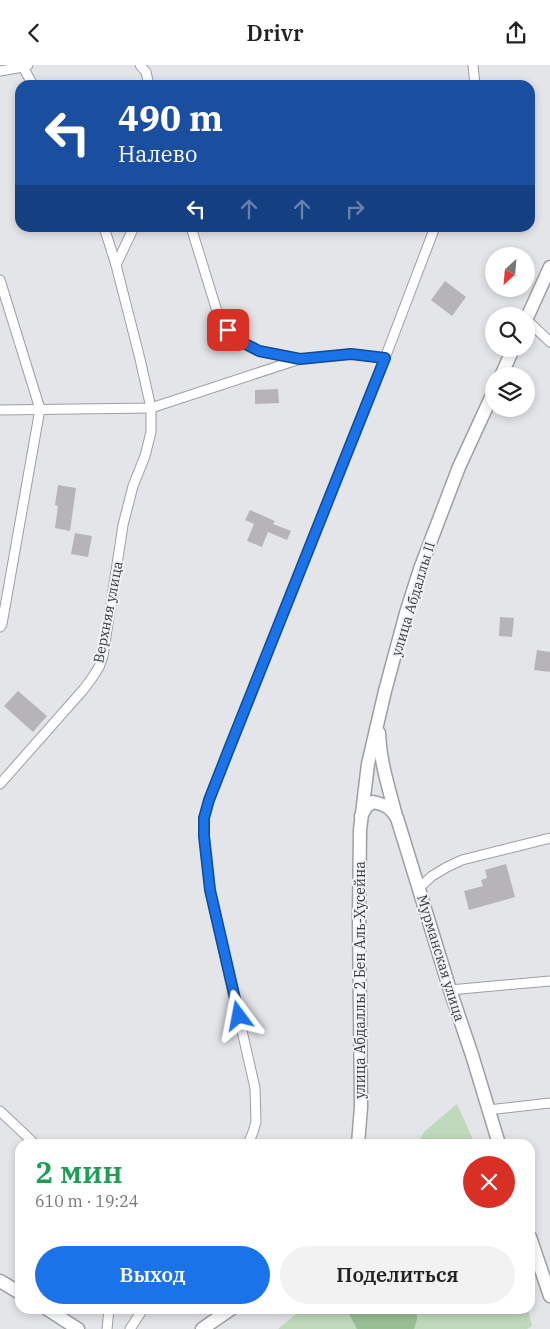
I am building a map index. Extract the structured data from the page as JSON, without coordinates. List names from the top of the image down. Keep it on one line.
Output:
{"streets":{"main road":["улица Абдаллы II","Мурманская улица","улица Абдаллы 2 Бен Аль-Хусейна"],"street":["Верхняя улица"]},"crossings":[["улица Абдаллы II","Мурманская улица"],["улица Абдаллы II","улица Абдаллы 2 Бен Аль-Хусейна"]],"north":"bottom left","page":{"header":"Drivr","turn":["490 m","Налево"],"heading":["2 мин","610 m · 19:24"],"buttons":["Выход","Поделиться"]}}
